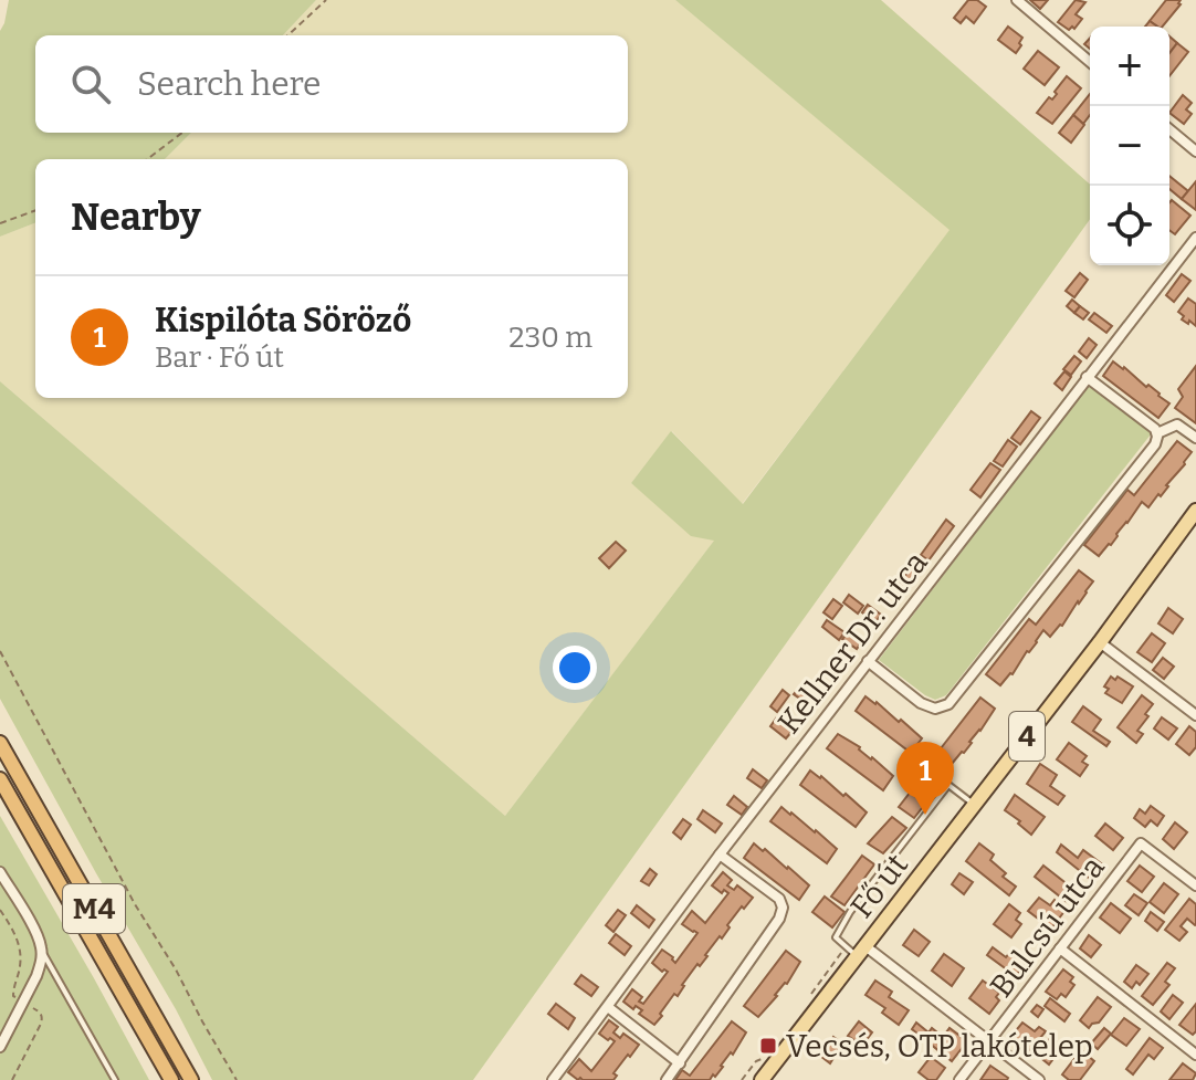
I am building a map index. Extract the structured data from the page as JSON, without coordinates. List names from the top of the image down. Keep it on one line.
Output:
{"streets":{"highway":["M4"],"main road":["4","Fő út"],"street":["Kellner Dr. utca","Bulcsú utca"]},"places":{"transit":["Vecsés, OTP lakótelep"]},"page":{"map_buttons":["+","−"],"search":"Search here","heading":"Nearby","list":[{"mark":"1","name":"Kispilóta Söröző","note":"Bar · Fő út","value":"230 m"}],"pins":"1"}}
